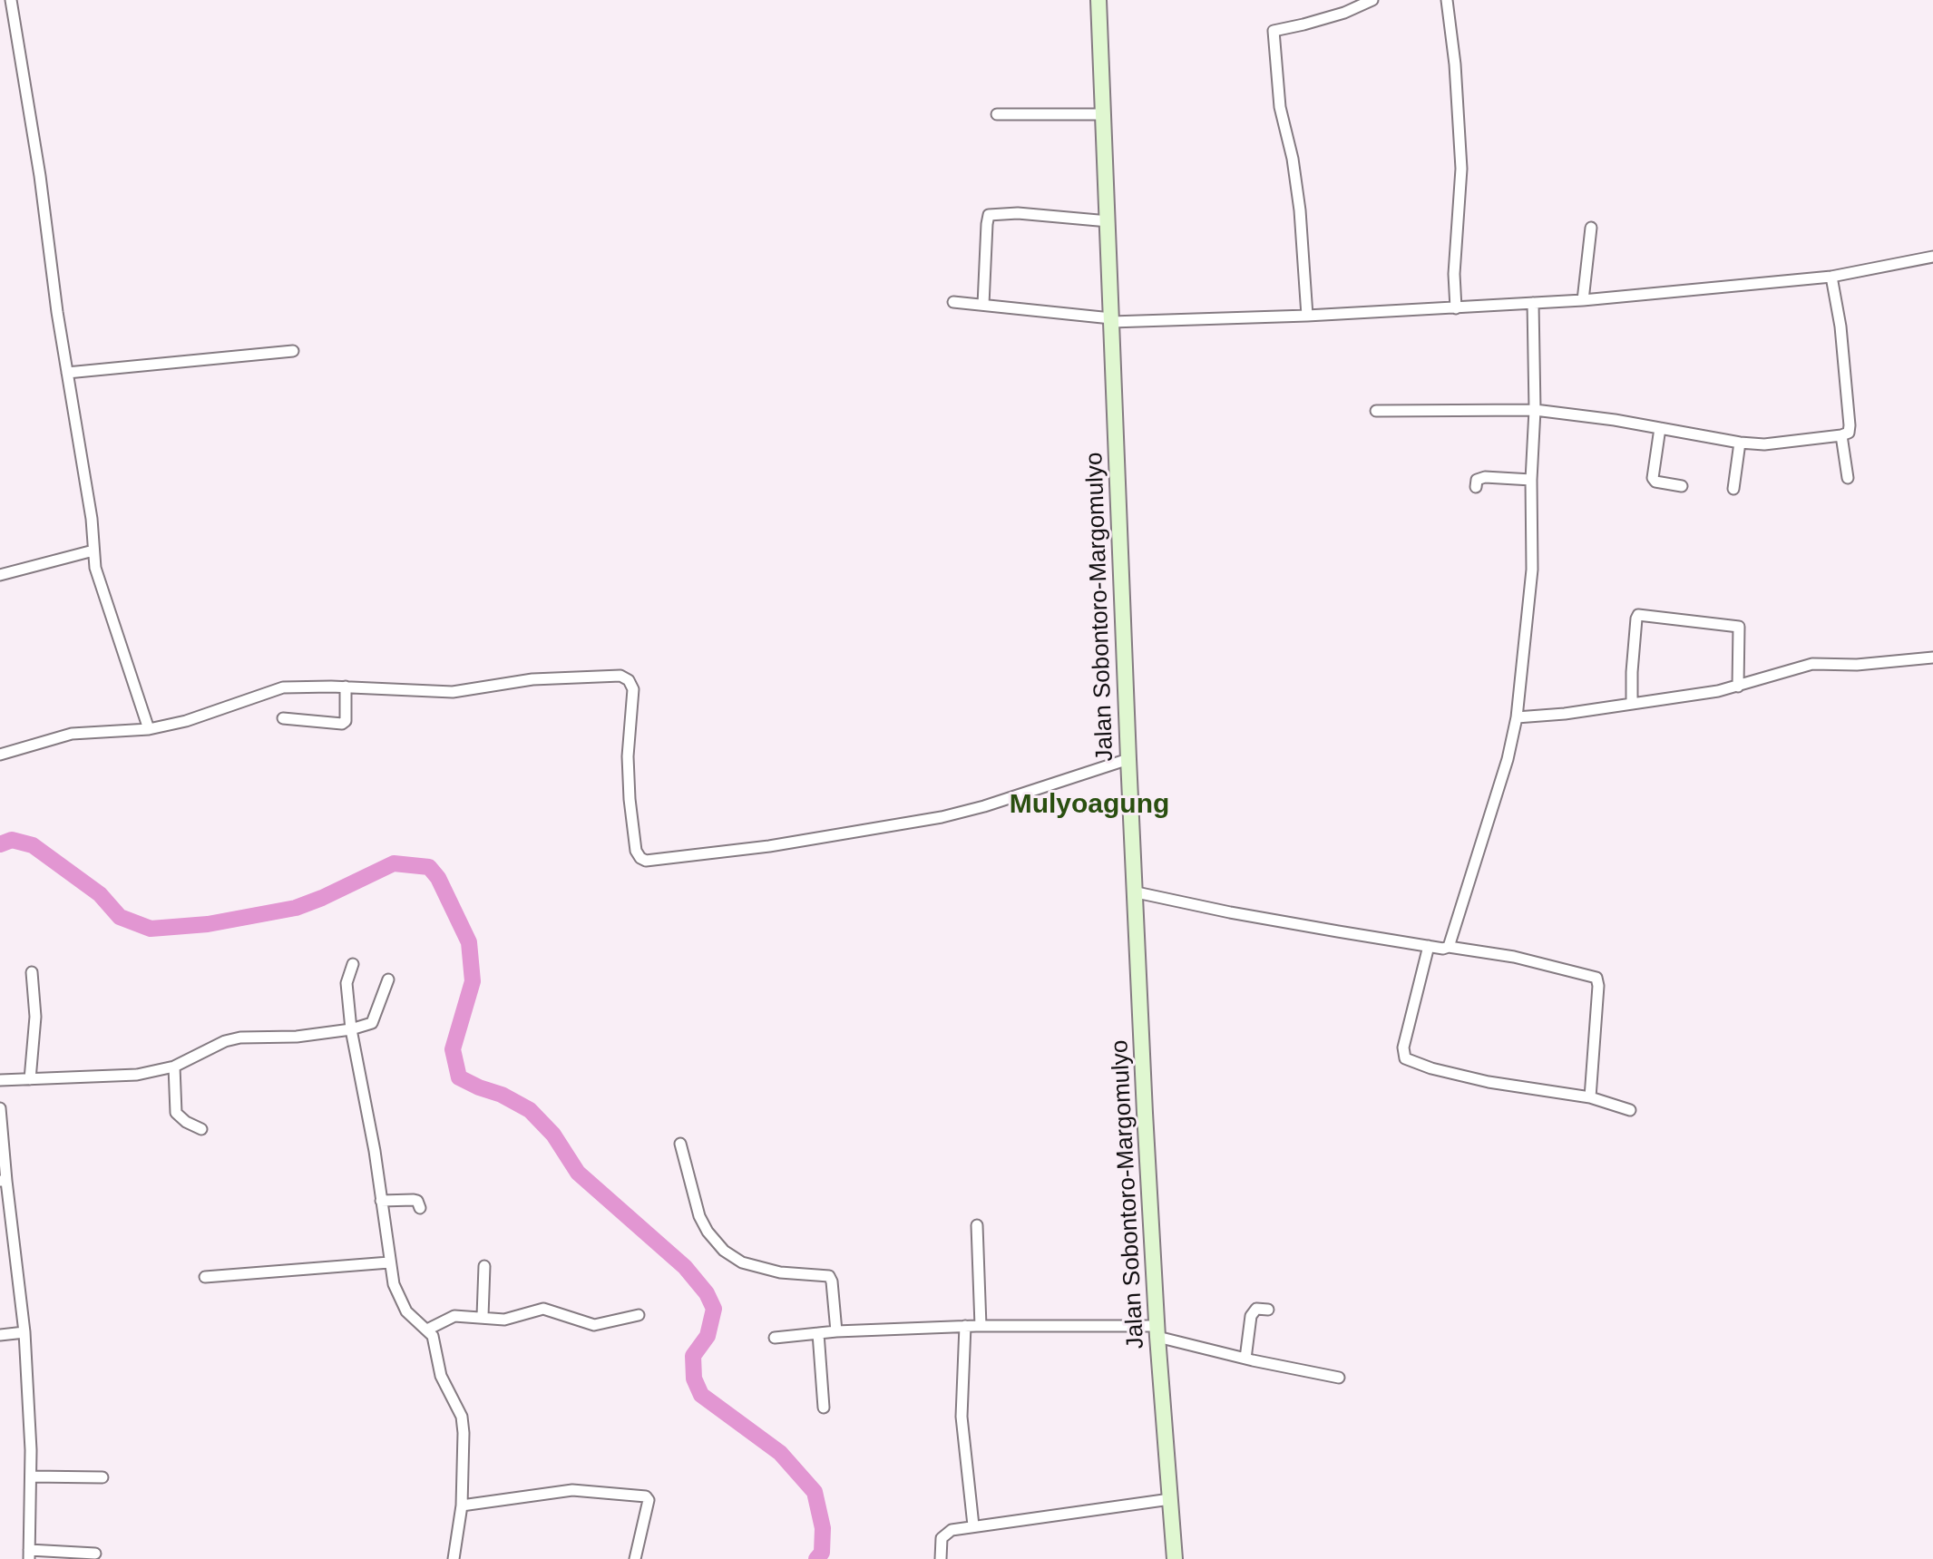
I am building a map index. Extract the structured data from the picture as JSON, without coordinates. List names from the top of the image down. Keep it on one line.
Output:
{"streets":{"street":["Jalan Sobontoro-Margomulyo"]},"districts":["Mulyoagung"]}
